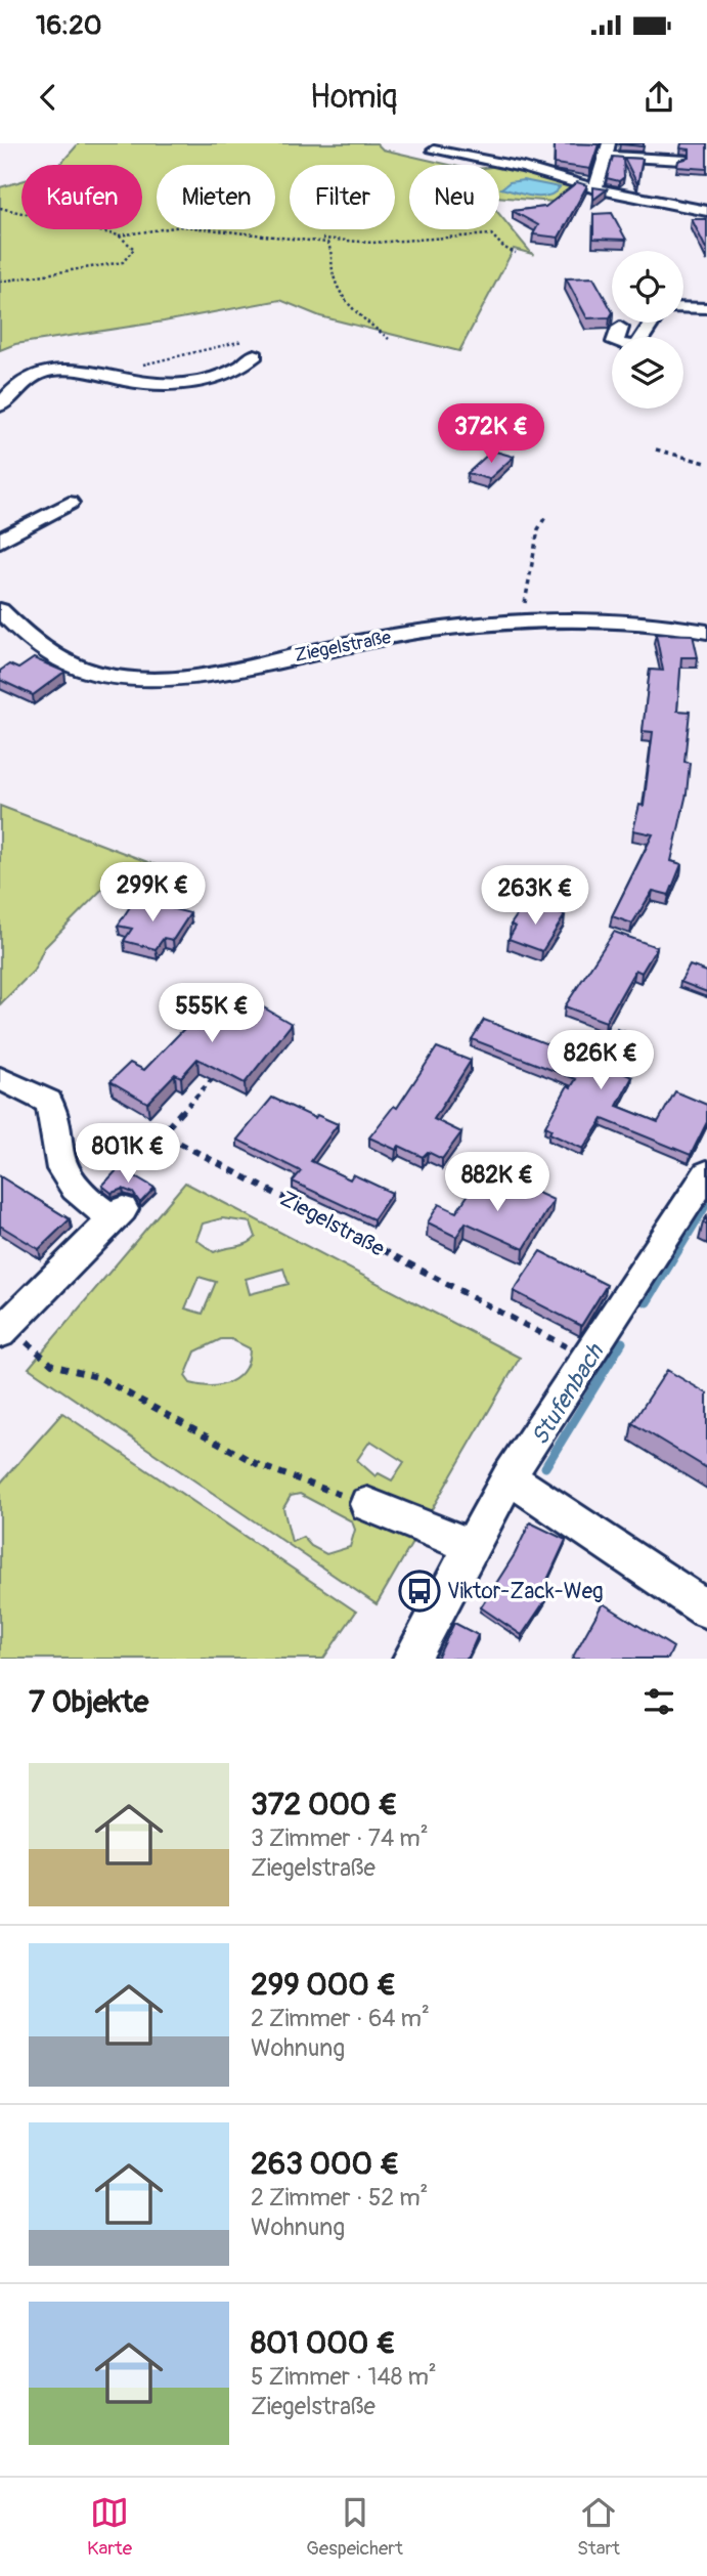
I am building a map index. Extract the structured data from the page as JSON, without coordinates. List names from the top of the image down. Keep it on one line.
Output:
{"streets":{"street":["Ziegelstraße"]},"water":["Stufenbach"],"places":{"bus stop":["Viktor-Zack-Weg"]},"page":{"status":"16:20","header":"Homiq","chip":["Kaufen","Mieten","Filter","Neu"],"price":["372K €","299K €","263K €","555K €","826K €","801K €","882K €"],"heading":"7 Objekte","list":[{"name":"372 000 €","note":"3 Zimmer · 74 m² · Ziegelstraße"},{"name":"299 000 €","note":"2 Zimmer · 64 m² · Wohnung"},{"name":"263 000 €","note":"2 Zimmer · 52 m² · Wohnung"},{"name":"801 000 €","note":"5 Zimmer · 148 m² · Ziegelstraße"}],"tabs":["Karte","Gespeichert","Start"]}}
